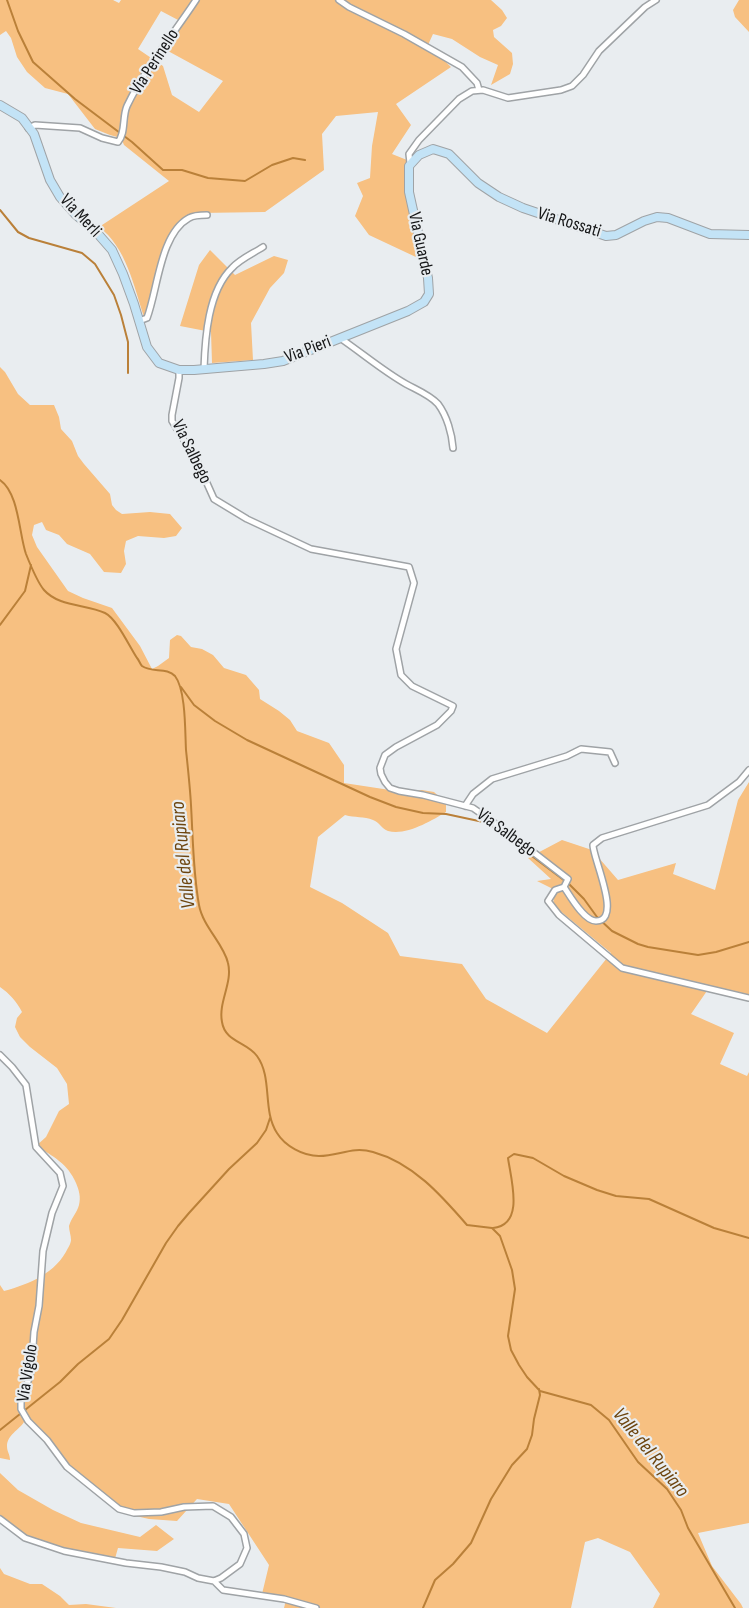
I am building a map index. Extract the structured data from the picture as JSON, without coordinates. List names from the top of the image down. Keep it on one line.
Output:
{"streets":{"street":["Via Perinello","Via Merli","Via Rossati","Via Guarde","Via Pieri","Via Salbego","Via Vigolo"]},"crossings":[["Via Perinello","Via Merli"],["Via Rossati","Via Guarde"],["Via Guarde","Via Pieri"],["Via Pieri","Via Salbego"]],"water":["Valle del Rupiaro"]}
